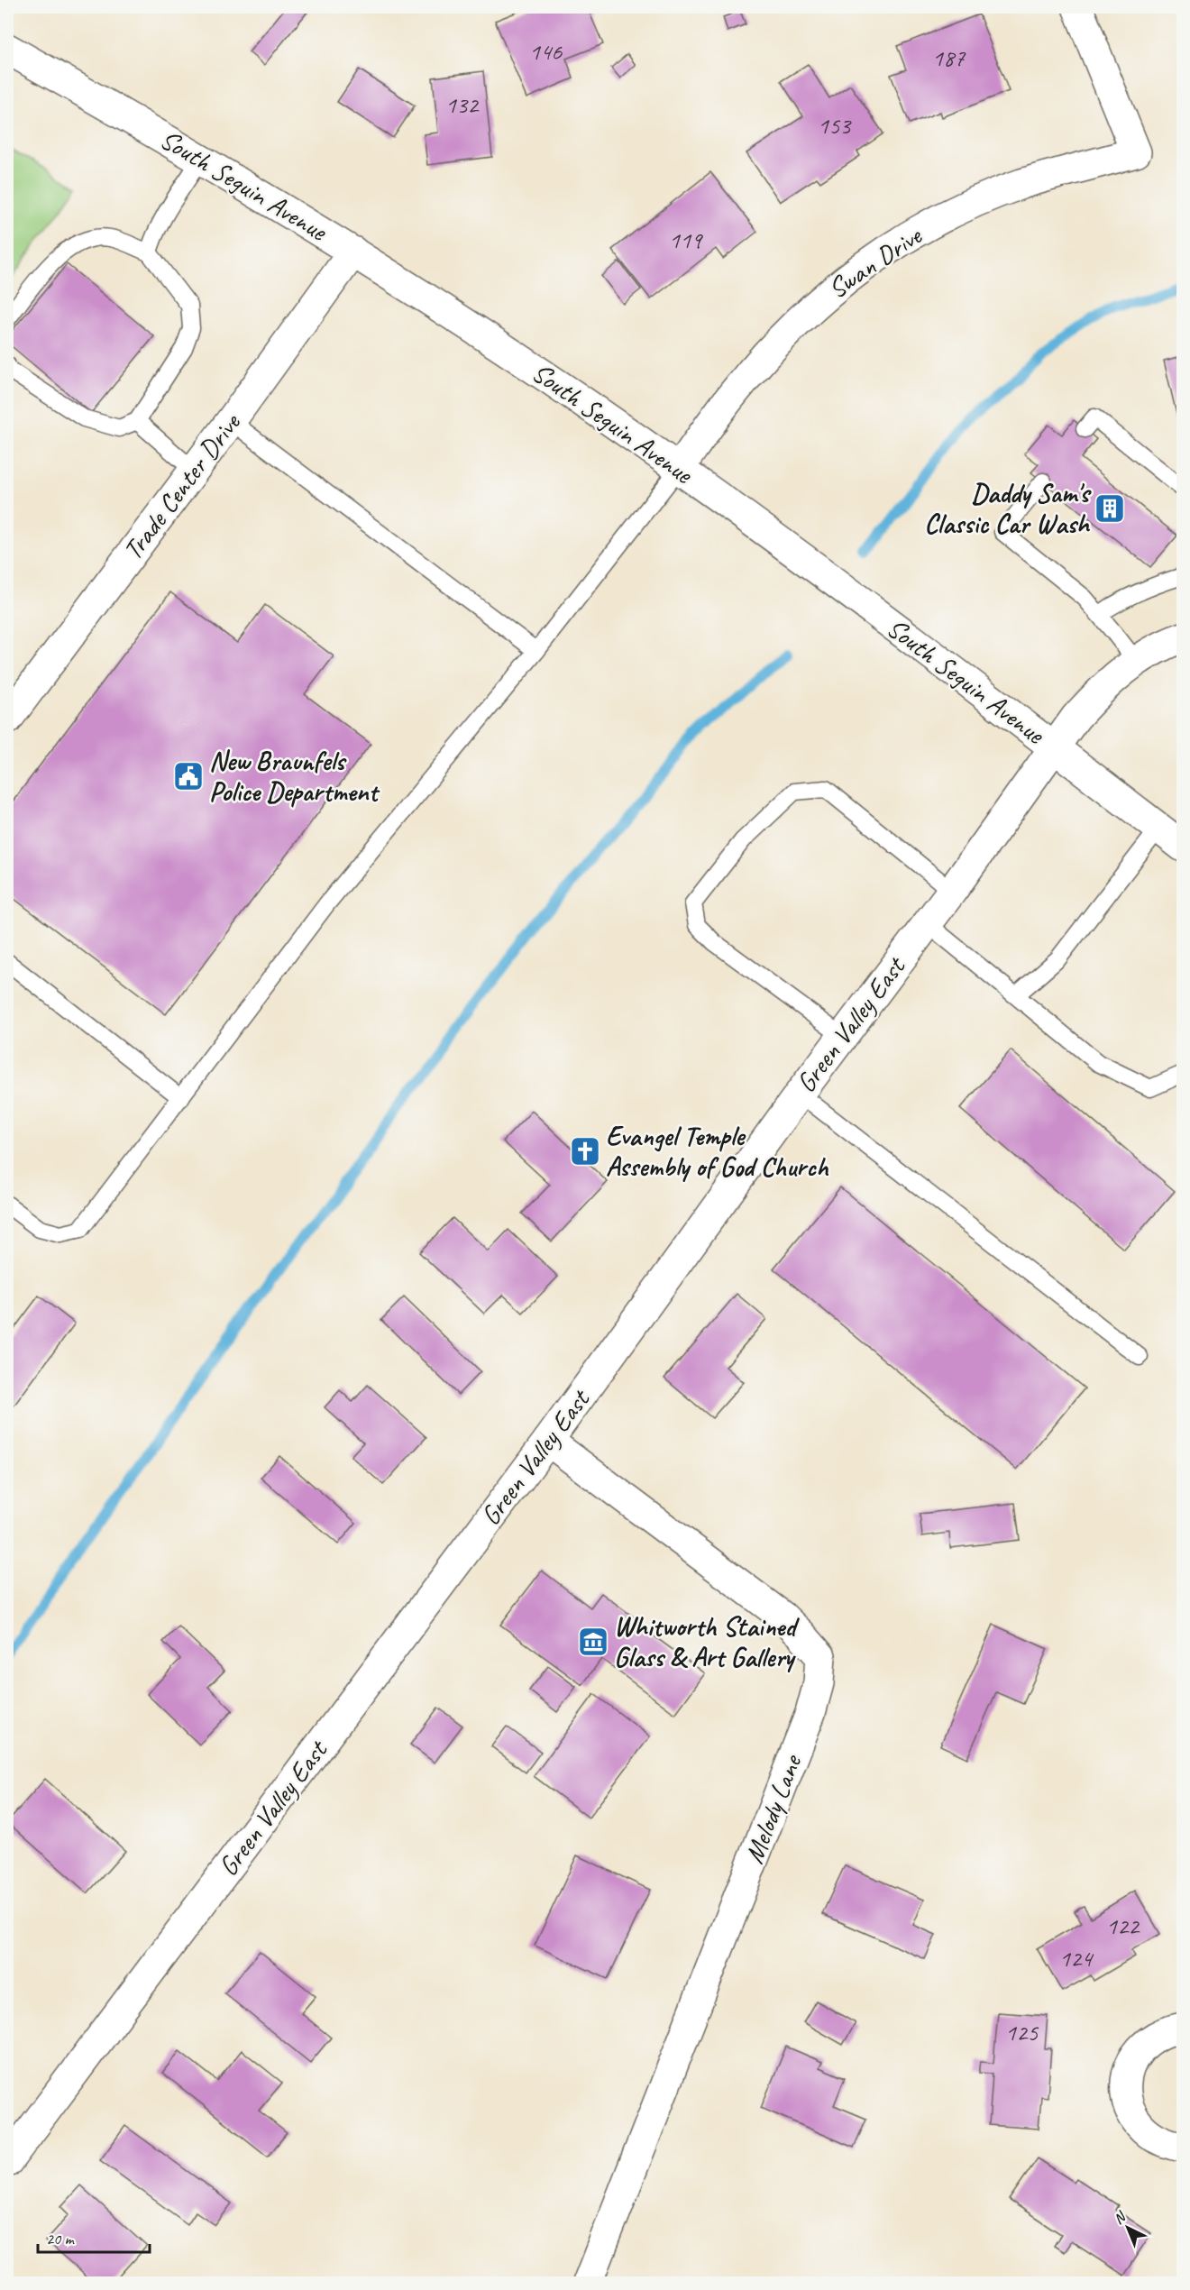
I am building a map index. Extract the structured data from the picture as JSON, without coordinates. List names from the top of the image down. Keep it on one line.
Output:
{"streets":{"street":["South Seguin Avenue","Swan Drive","Trade Center Drive","Green Valley East","Melody Lane"]},"crossings":[["South Seguin Avenue","Swan Drive"],["South Seguin Avenue","Trade Center Drive"],["South Seguin Avenue","Green Valley East"],["Green Valley East","Melody Lane"]],"places":{"building":["Daddy Sam's Classic Car Wash"],"public building":["New Braunfels Police Department"],"church":["Evangel Temple Assembly of God Church"],"museum":["Whitworth Stained Glass & Art Gallery"]},"house_numbers":["146","187","132","153","119","122","124","125"],"scale_bar":"20 m","north":"top left"}
